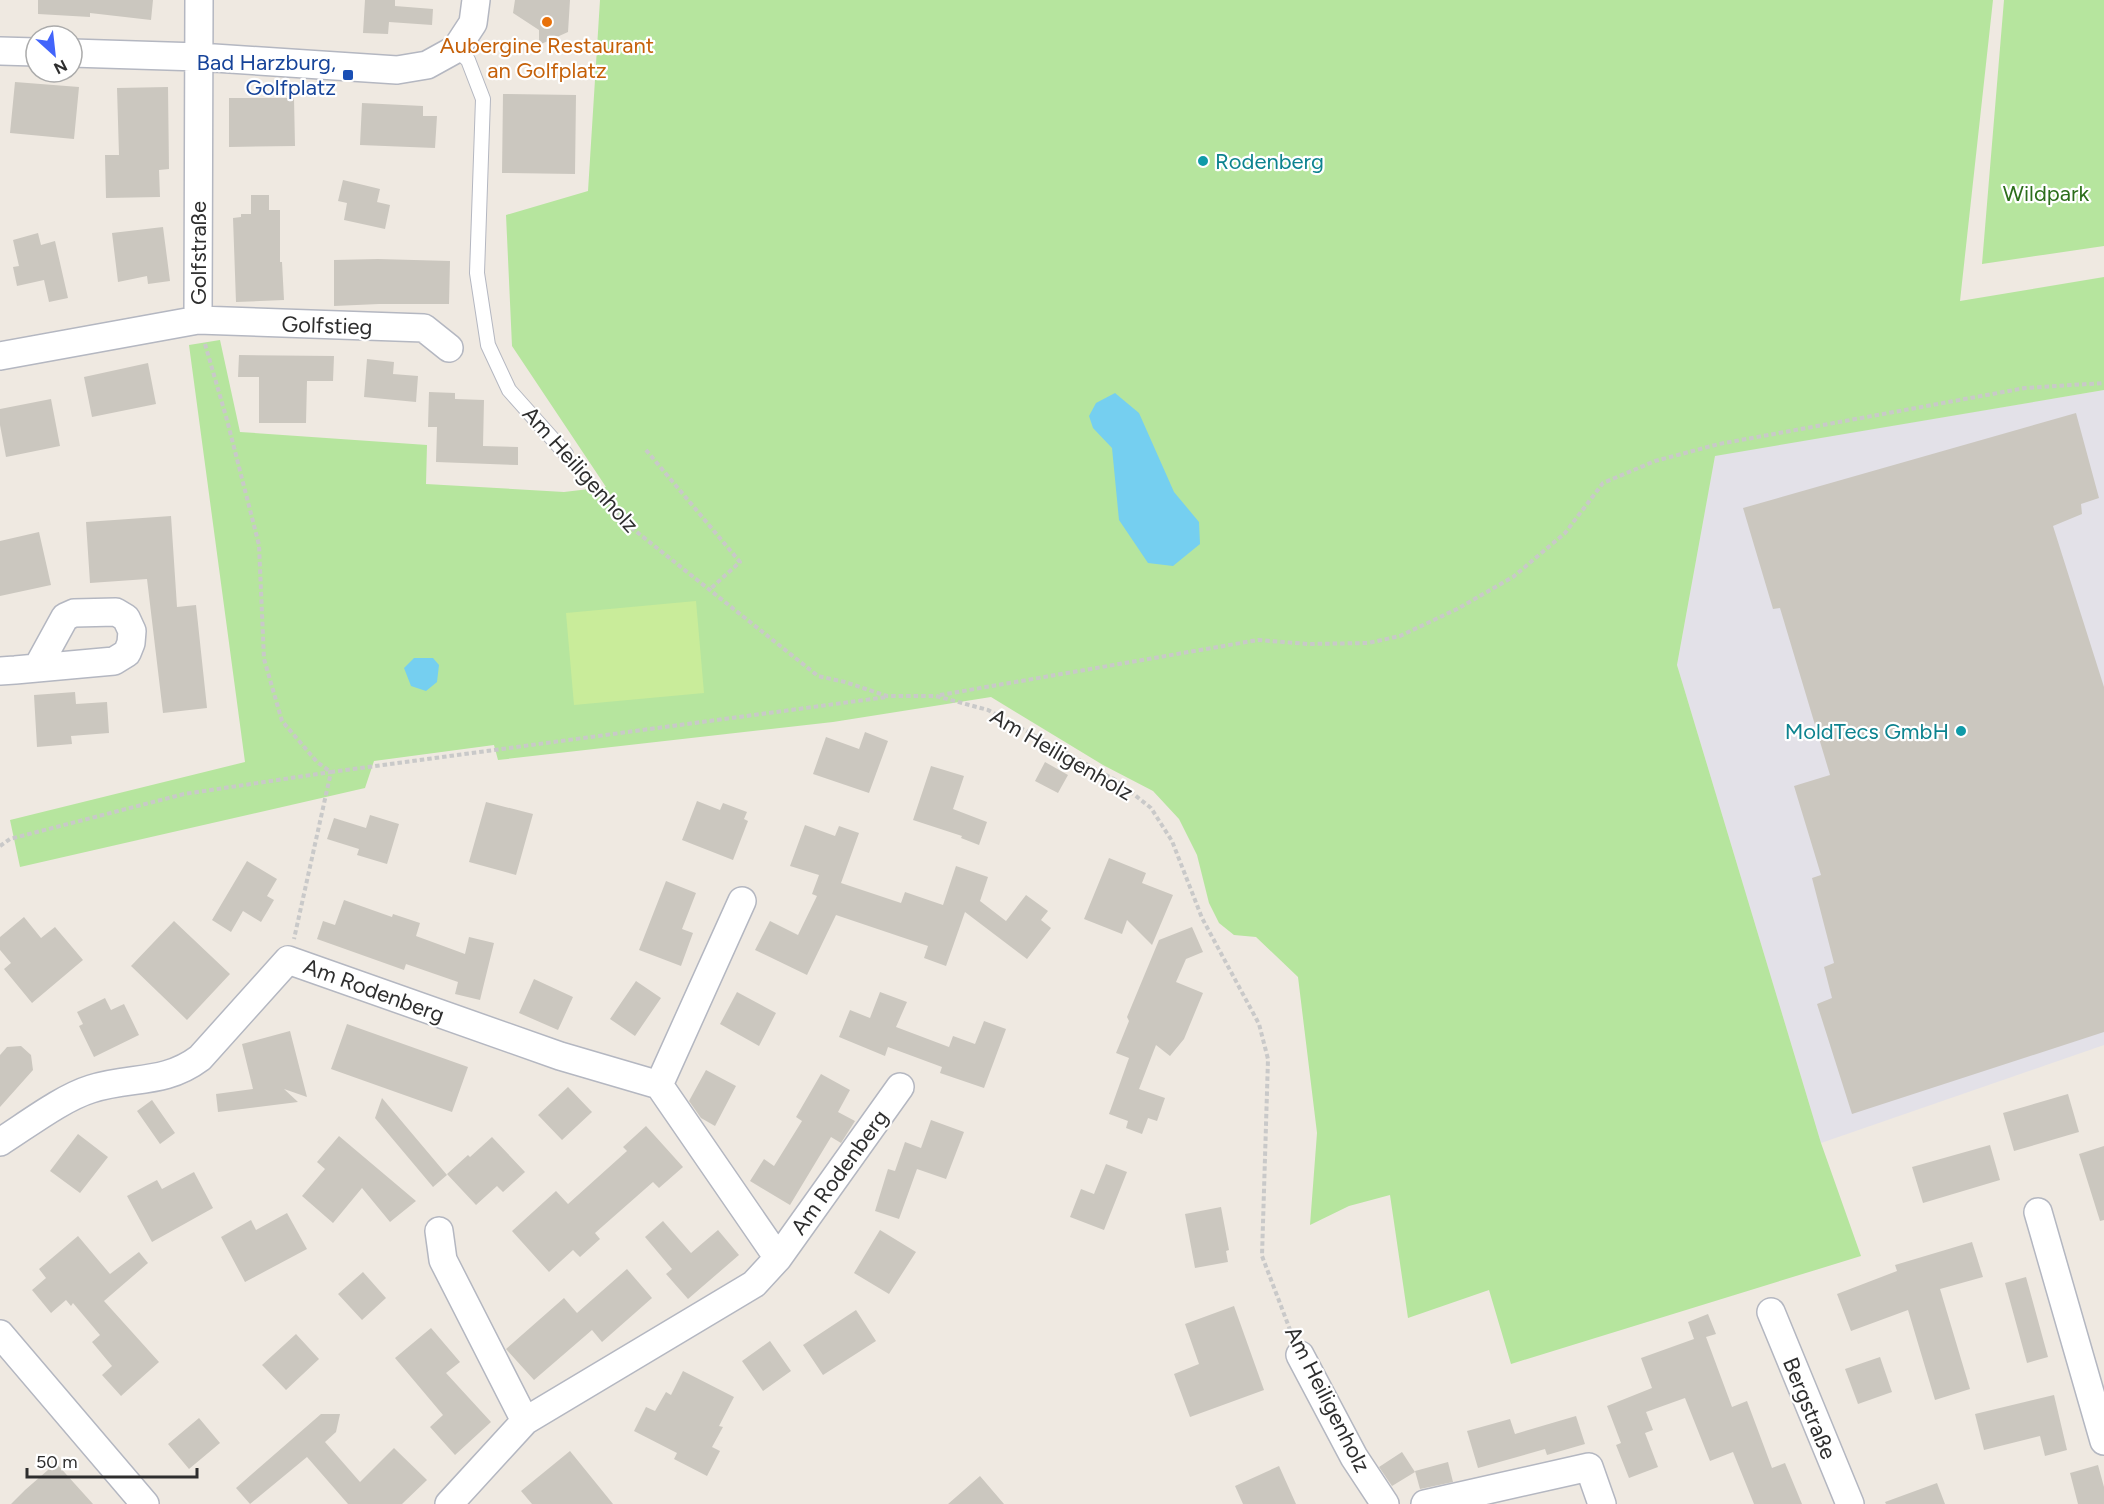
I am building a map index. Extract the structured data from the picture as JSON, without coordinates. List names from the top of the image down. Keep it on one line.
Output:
{"streets":{"street":["Golfstraße","Golfstieg","Am Heiligenholz","Am Rodenberg","Bergstraße"]},"crossings":[["Golfstraße","Golfstieg"]],"parks":["Wildpark"],"places":{"other":["Aubergine Restaurant an Golfplatz","Rodenberg","MoldTecs GmbH"],"transit":["Bad Harzburg, Golfplatz"]},"scale_bar":"50 m","north":"bottom right"}
